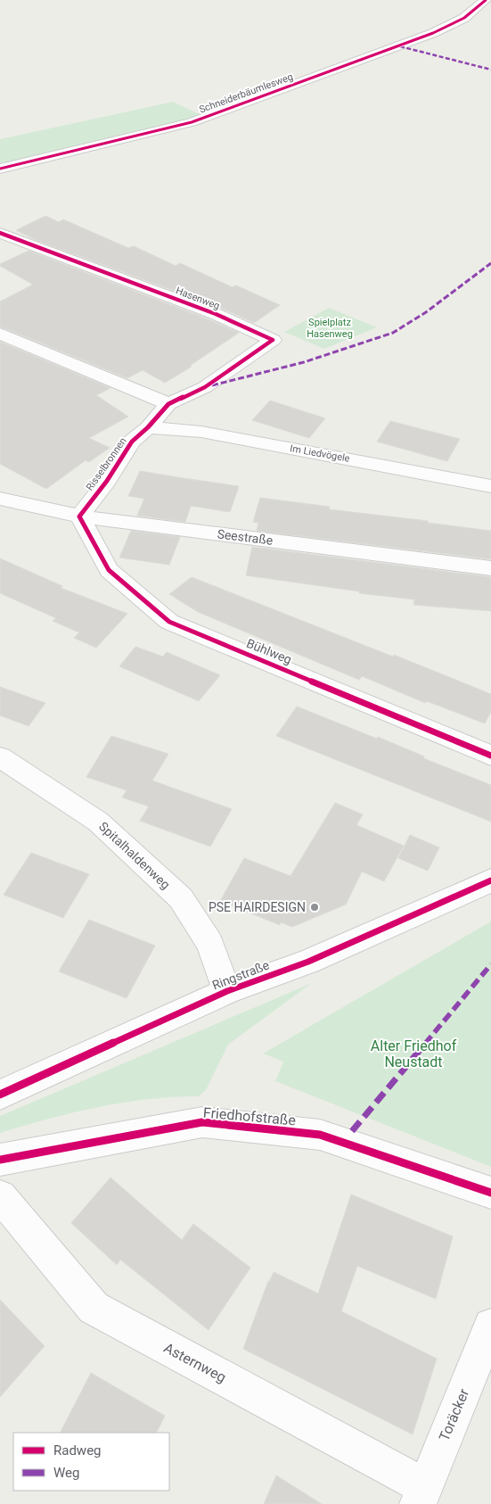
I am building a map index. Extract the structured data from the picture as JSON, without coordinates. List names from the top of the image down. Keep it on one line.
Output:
{"streets":{"street":["Schneiderbäumlesweg","Hasenweg","Im Liedvögele","Risselbronnen","Seestraße","Bühlweg","Spitalhaldenweg","Ringstraße","Friedhofstraße","Asternweg","Toräcker"]},"crossings":[["Hasenweg","Risselbronnen"],["Im Liedvögele","Risselbronnen"],["Risselbronnen","Seestraße"],["Risselbronnen","Bühlweg"],["Seestraße","Bühlweg"],["Spitalhaldenweg","Ringstraße"],["Asternweg","Toräcker"]],"parks":["Spielplatz Hasenweg","Alter Friedhof Neustadt"],"places":["PSE HAIRDESIGN"],"legend":["Radweg","Weg"]}
